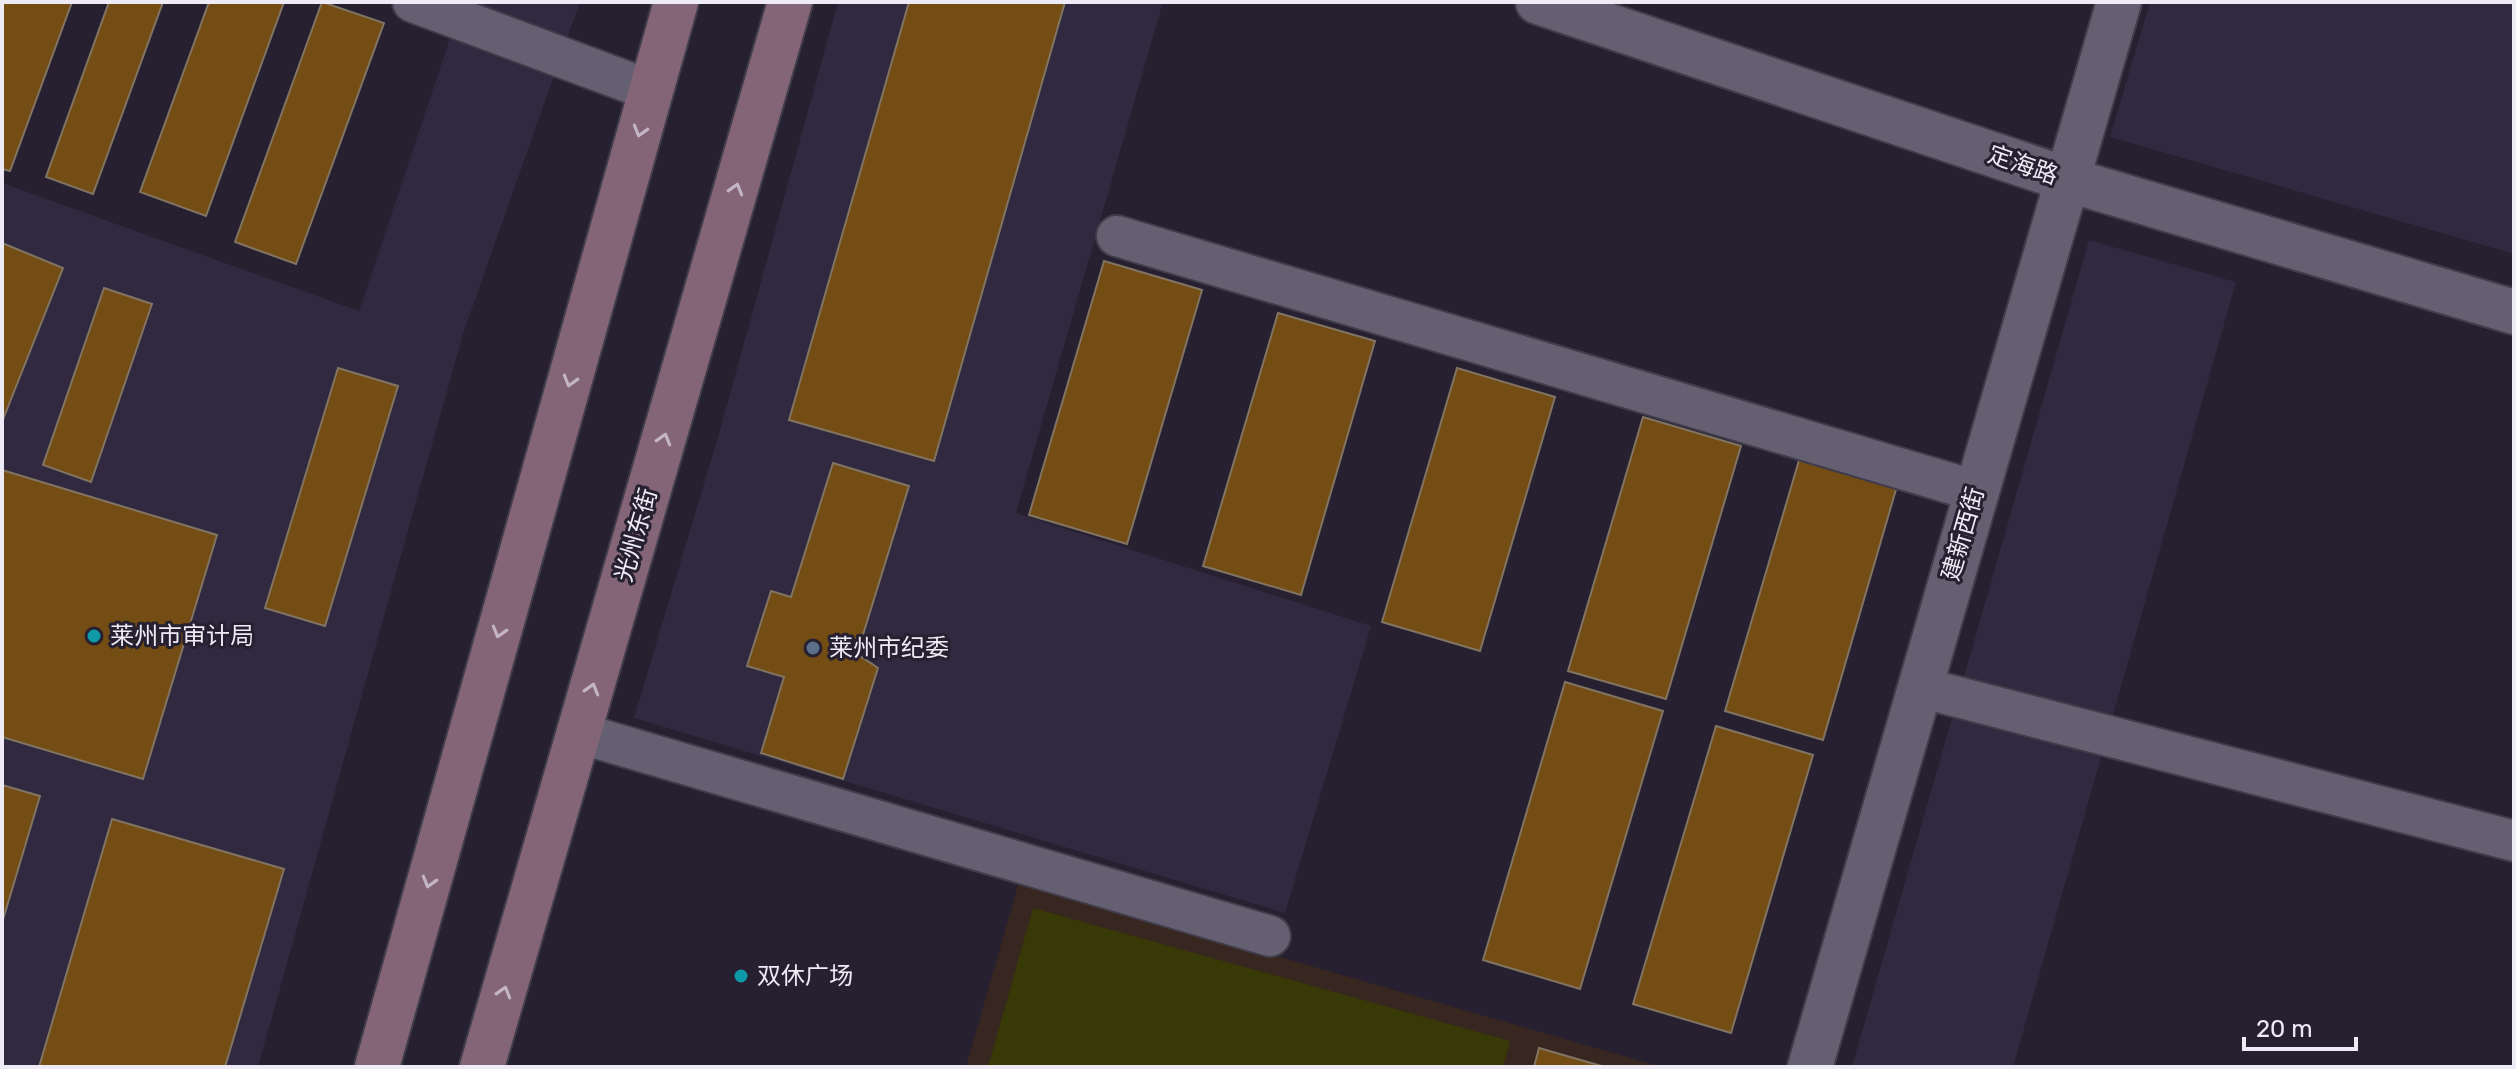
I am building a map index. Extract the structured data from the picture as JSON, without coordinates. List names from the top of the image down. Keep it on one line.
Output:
{"streets":{"main road":["光州东街"],"street":["定海路","建新西街"]},"crossings":[["定海路","建新西街"]],"places":["莱州市审计局","莱州市纪委","双休广场"],"scale_bar":"20 m"}
